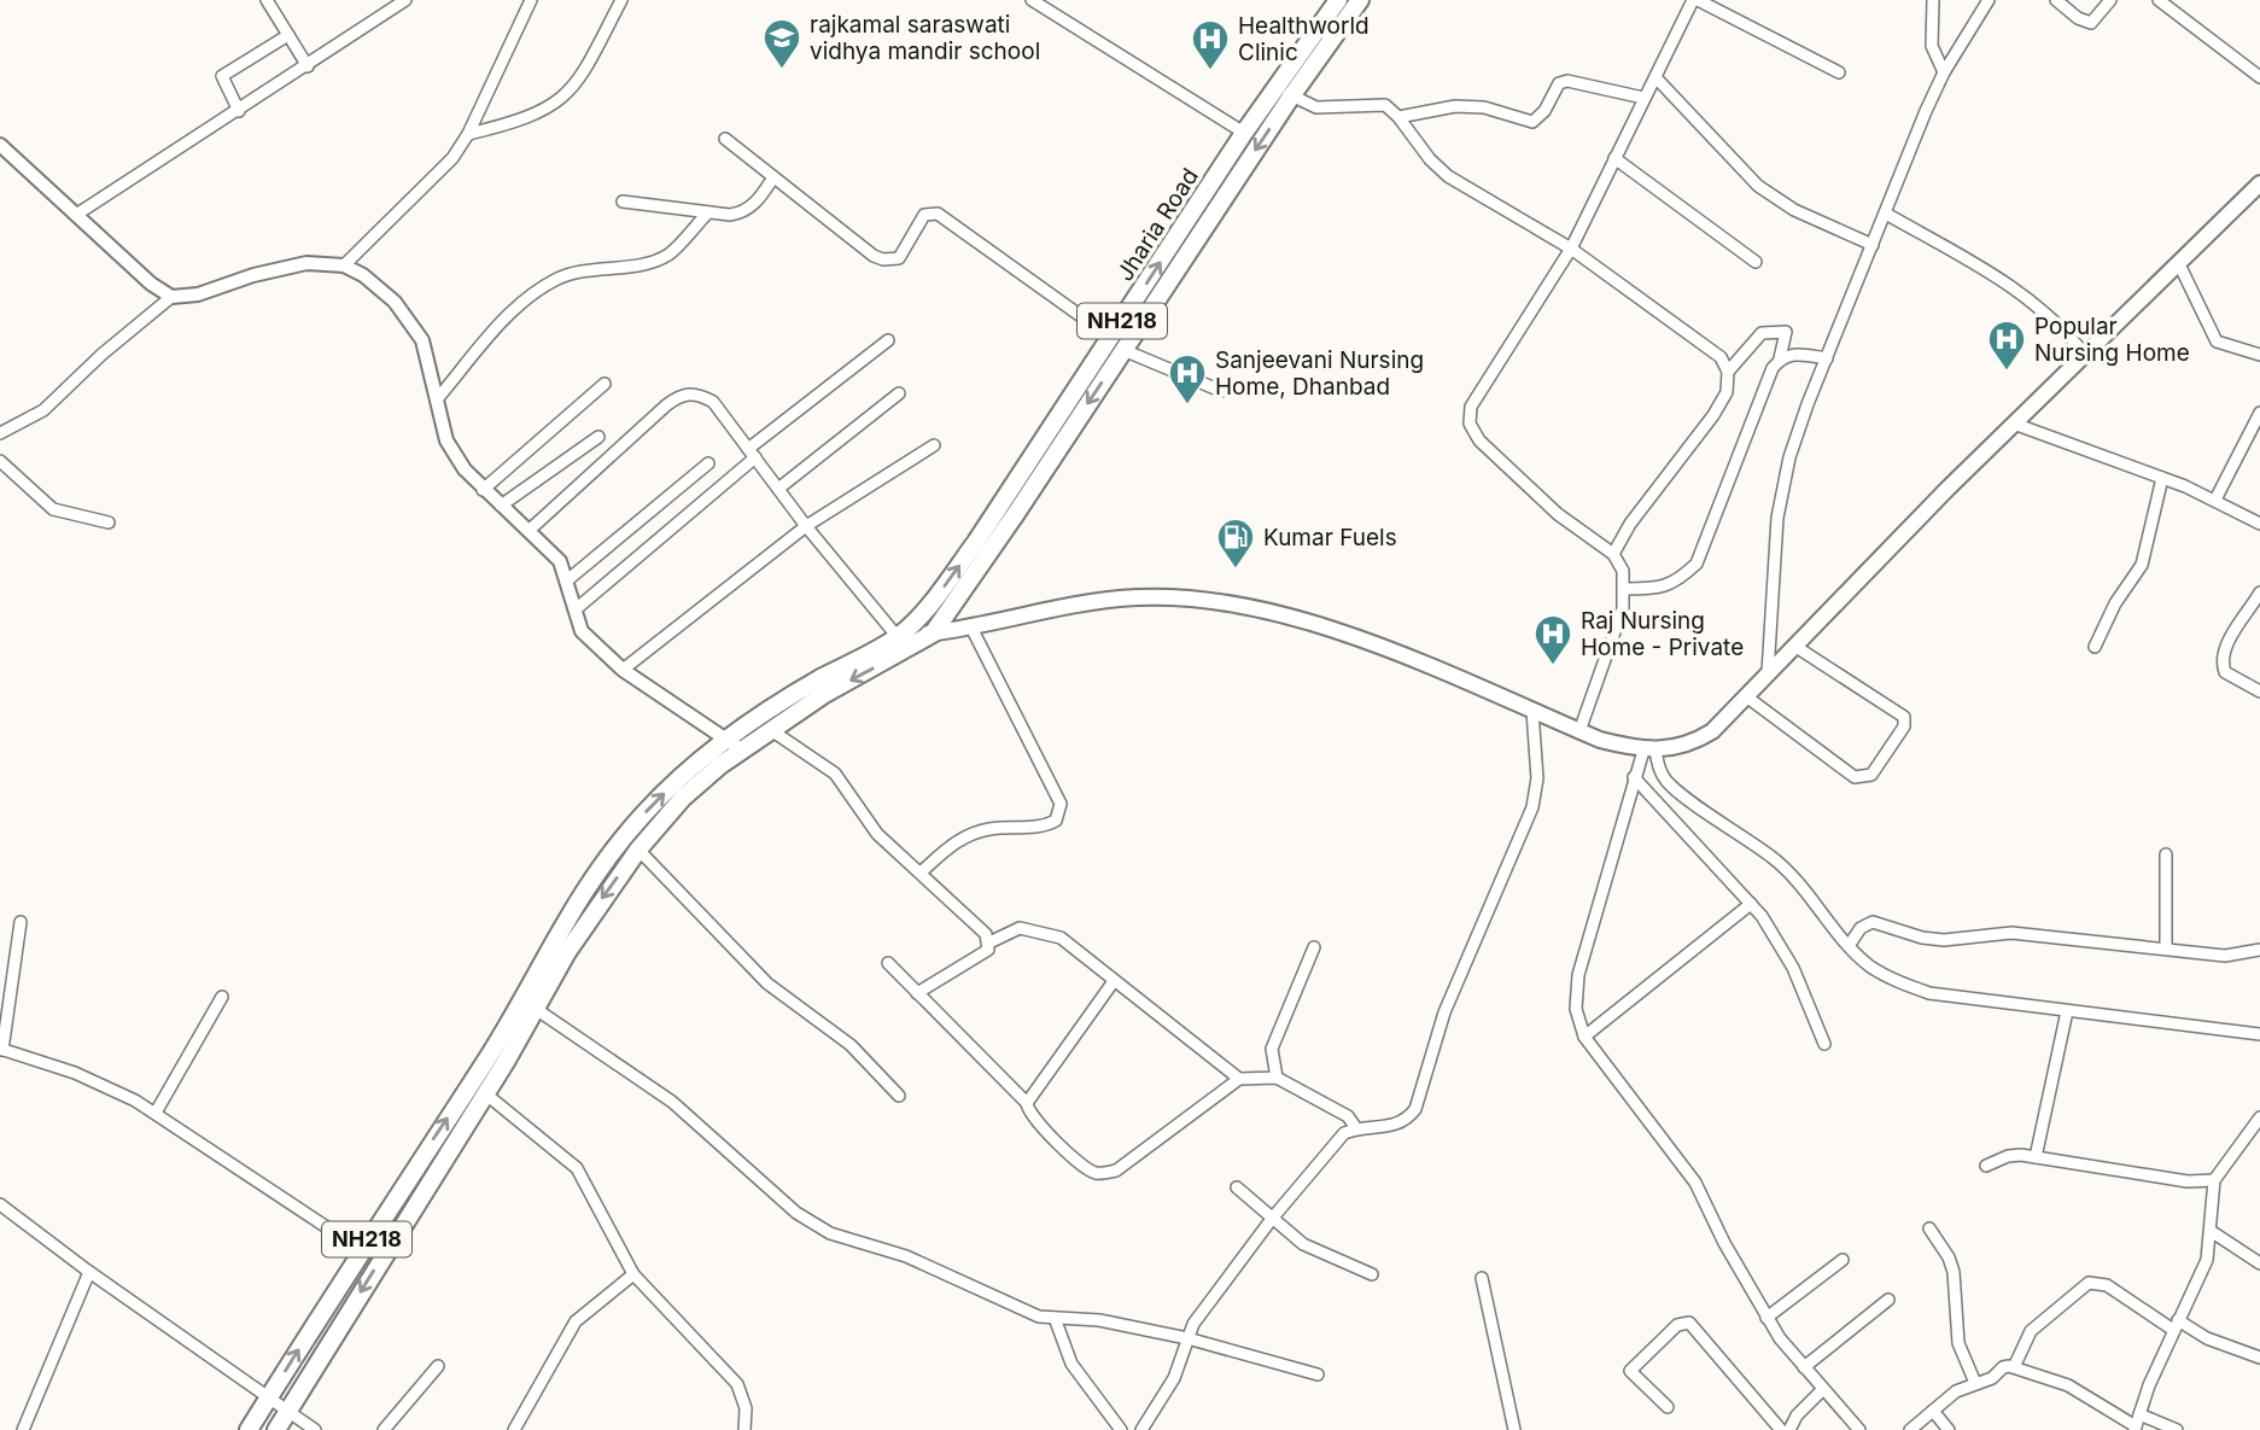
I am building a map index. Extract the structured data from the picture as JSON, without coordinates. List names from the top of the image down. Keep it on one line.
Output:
{"streets":{"highway":["Jharia Road","NH218"]},"crossings":[["Jharia Road","NH218"]],"places":{"school or university":["rajkamal saraswati vidhya mandir school"],"hospital":["Healthworld Clinic","Popular Nursing Home","Sanjeevani Nursing Home, Dhanbad","Raj Nursing Home - Private"],"fuel station":["Kumar Fuels"]}}
